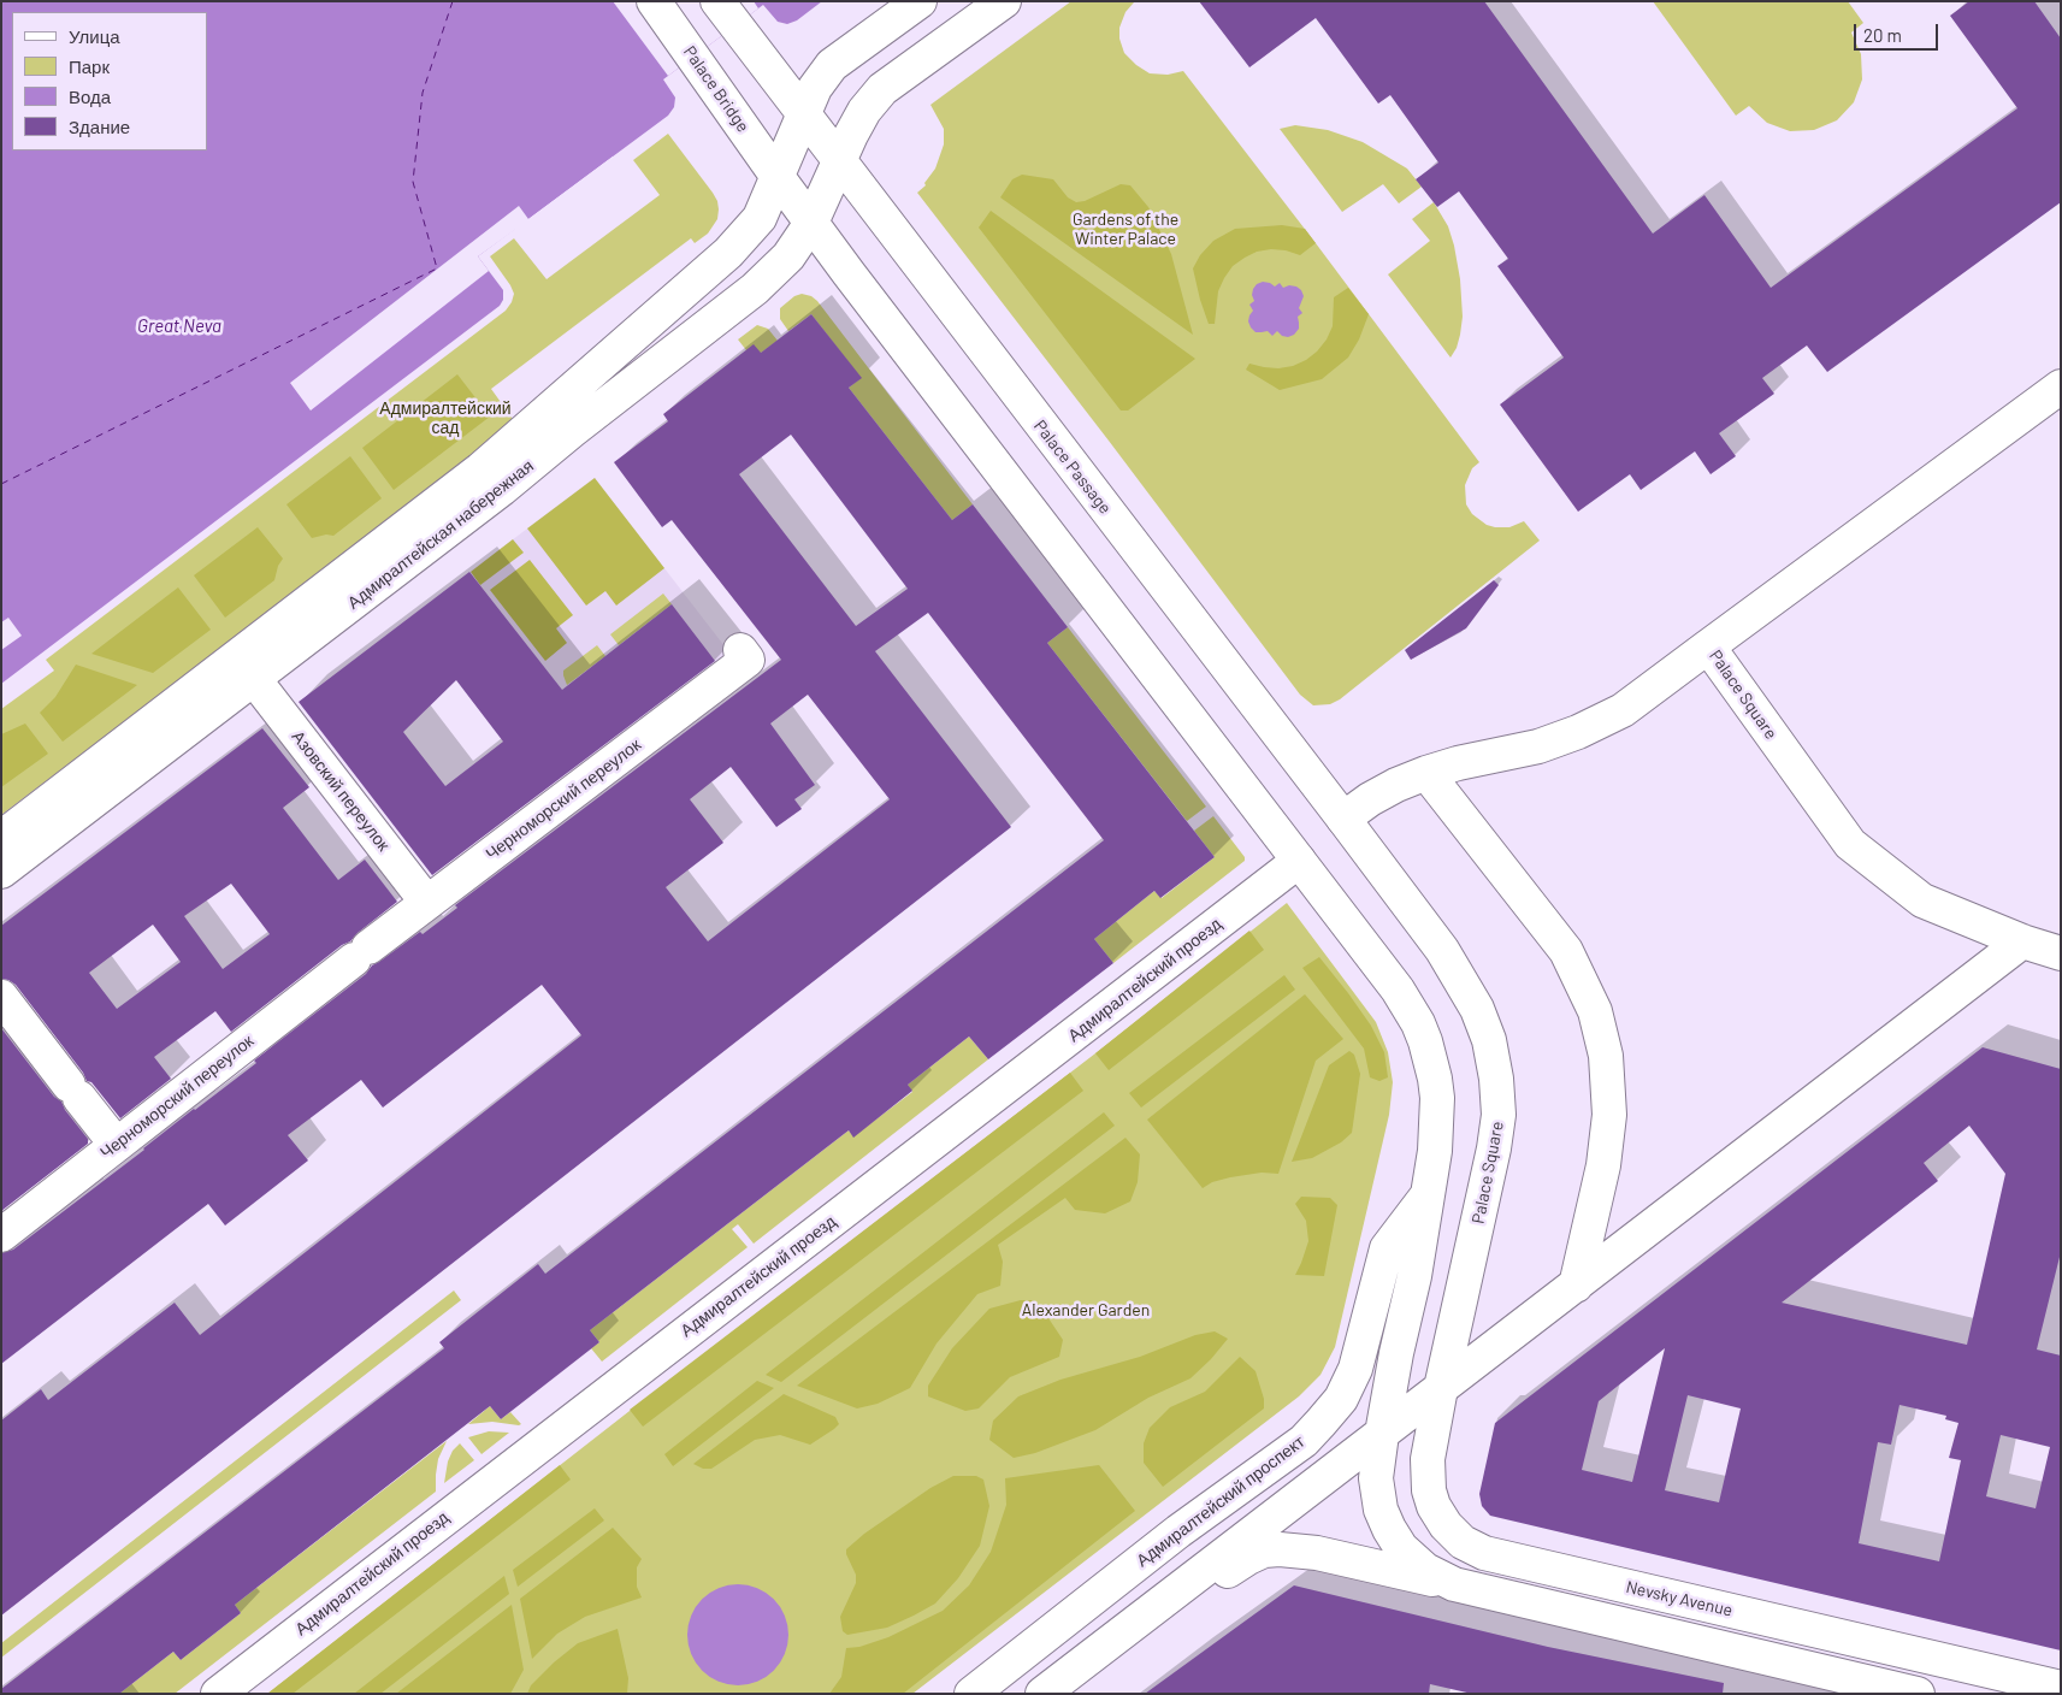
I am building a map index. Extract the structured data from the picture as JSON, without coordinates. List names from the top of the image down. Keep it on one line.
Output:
{"streets":{"main road":["Palace Bridge","Palace Passage","Адмиралтейская набережная","Palace Square","Азовский переулок","Черноморский переулок","Адмиралтейский проезд","Адмиралтейский проспект","Nevsky Avenue"]},"crossings":[["Palace Bridge","Адмиралтейская набережная"],["Palace Passage","Адмиралтейская набережная"],["Palace Passage","Palace Square"],["Адмиралтейская набережная","Азовский переулок"],["Palace Square","Nevsky Avenue"],["Азовский переулок","Черноморский переулок"]],"water":["Great Neva"],"parks":["Gardens of the Winter Palace","Адмиралтейский сад","Alexander Garden"],"legend":["Улица","Парк","Вода","Здание"],"scale_bar":"20 m"}
